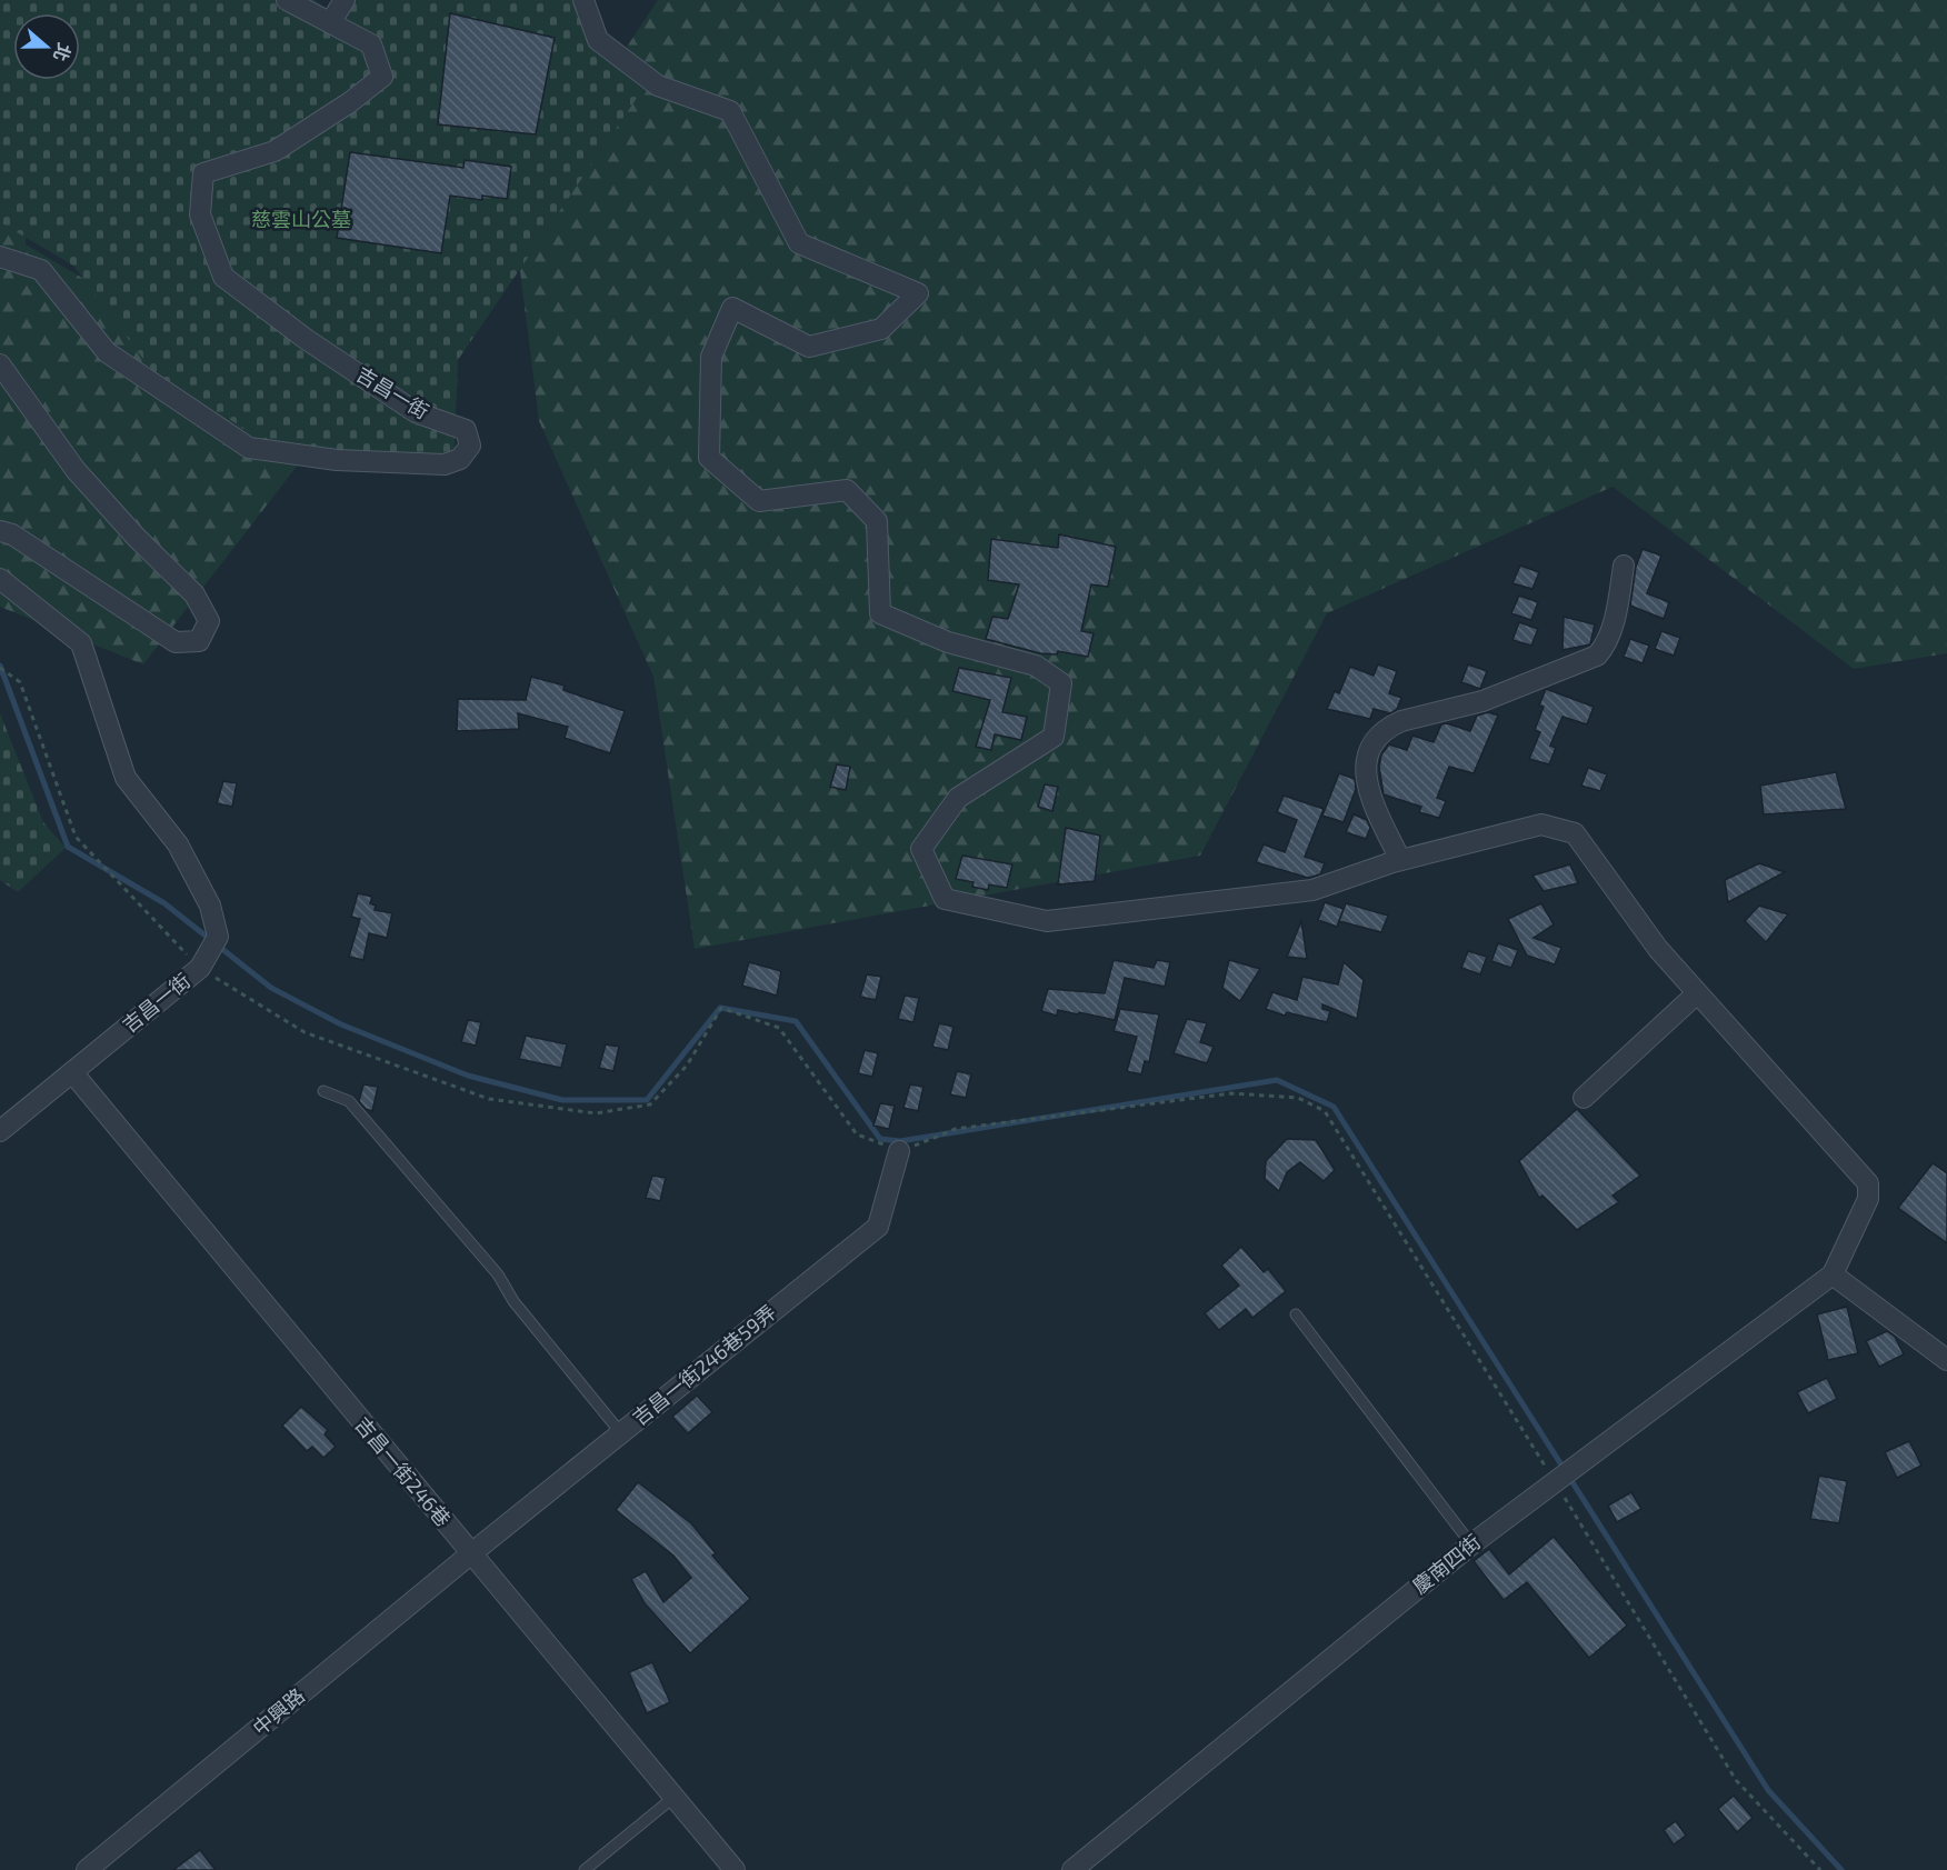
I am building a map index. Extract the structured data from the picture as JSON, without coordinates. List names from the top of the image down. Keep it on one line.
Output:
{"streets":{"street":["吉昌一街","吉昌一街246巷59弄","吉昌一街246巷","慶南四街","中興路"]},"crossings":[["吉昌一街","吉昌一街246巷"],["吉昌一街246巷59弄","吉昌一街246巷"],["吉昌一街246巷59弄","中興路"],["吉昌一街246巷","中興路"]],"parks":["慈雲山公墓"],"north":"right"}
